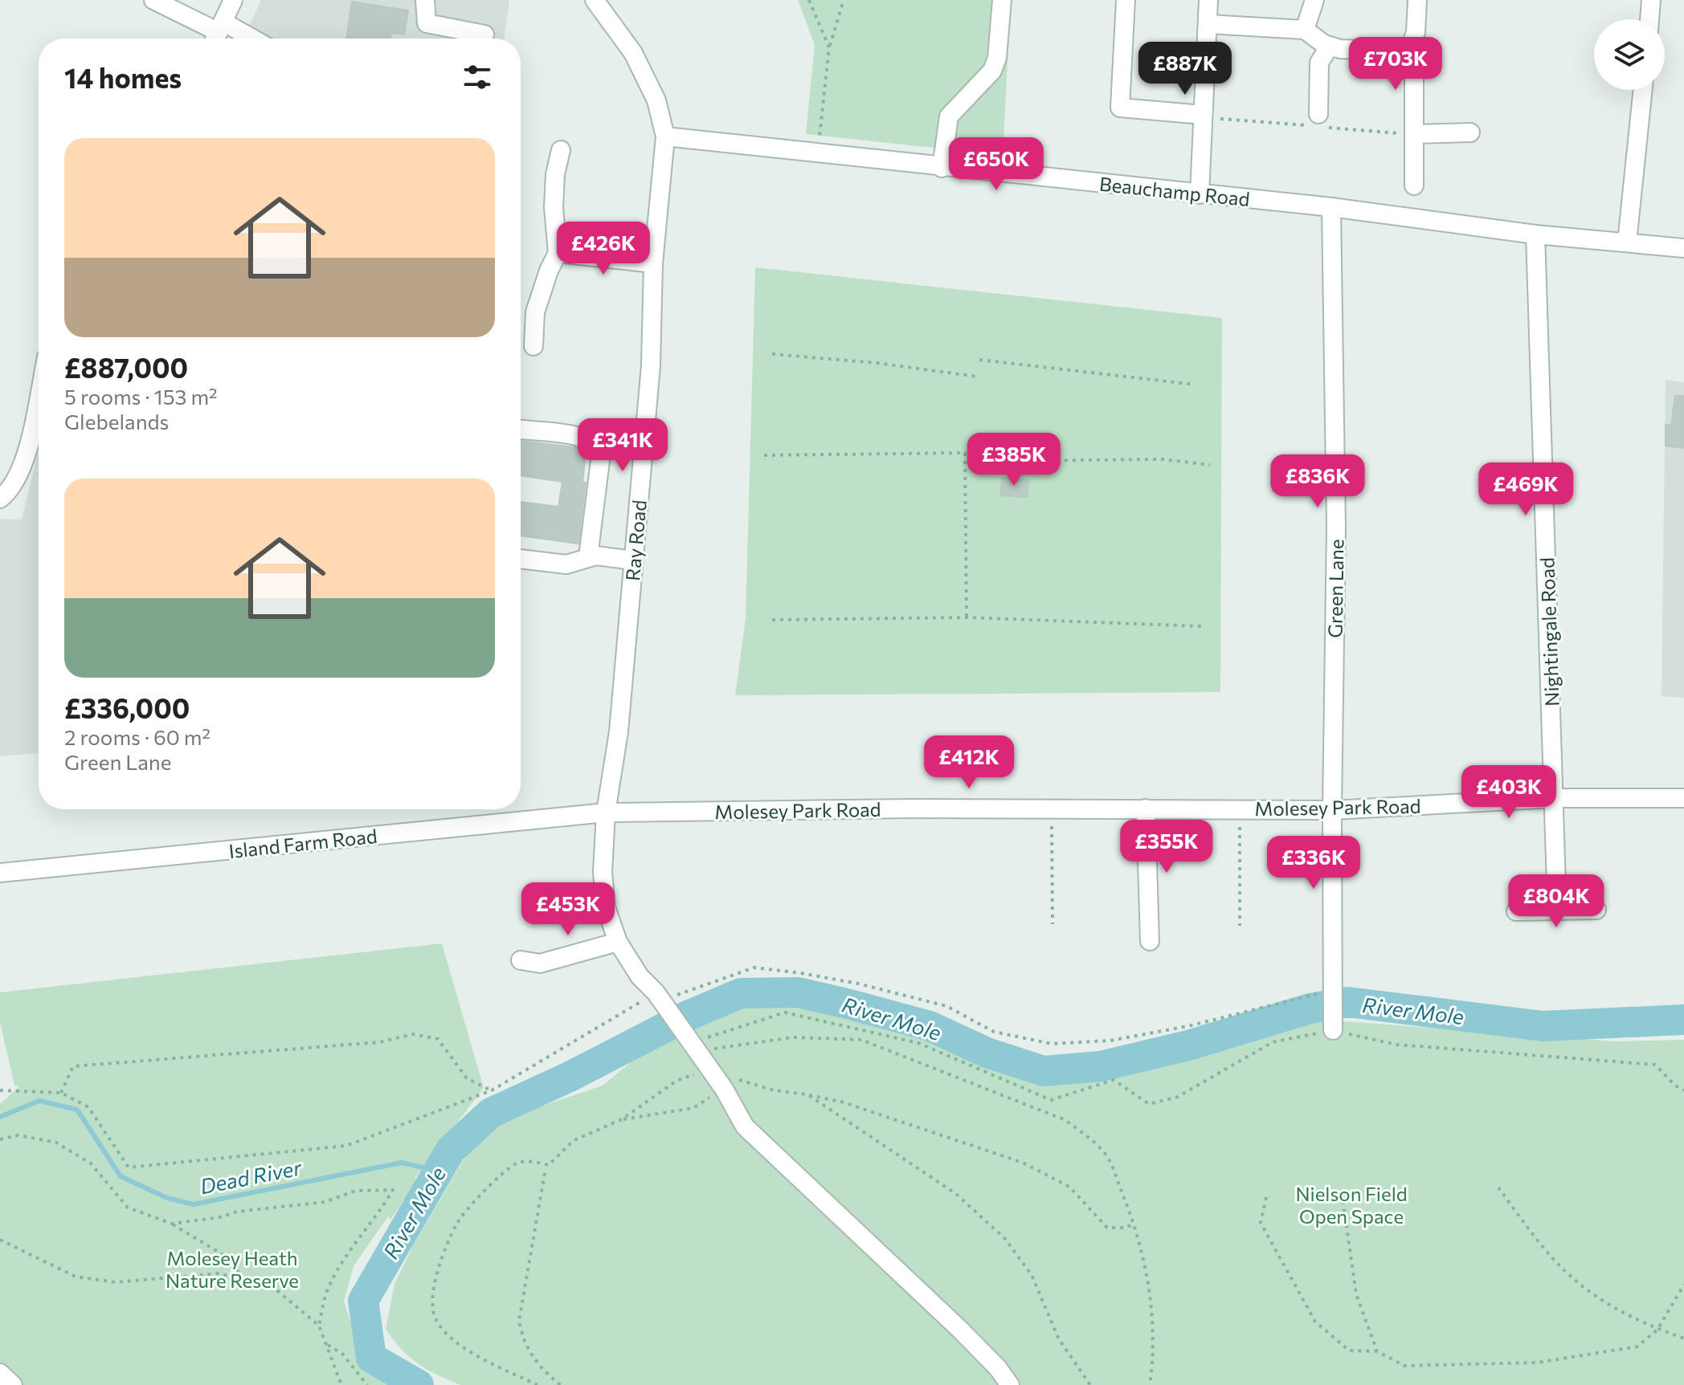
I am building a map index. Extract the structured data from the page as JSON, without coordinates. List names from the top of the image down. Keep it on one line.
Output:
{"streets":{"street":["Beauchamp Road","Ray Road","Green Lane","Nightingale Road","Molesey Park Road","Island Farm Road"]},"crossings":[["Beauchamp Road","Ray Road"],["Beauchamp Road","Green Lane"],["Beauchamp Road","Nightingale Road"],["Ray Road","Molesey Park Road"],["Ray Road","Island Farm Road"],["Green Lane","Molesey Park Road"],["Nightingale Road","Molesey Park Road"],["Molesey Park Road","Island Farm Road"]],"water":["River Mole","Dead River"],"parks":["Nielson Field Open Space","Molesey Heath Nature Reserve"],"page":{"price":["£703K","£887K","£650K","£426K","£341K","£385K","£836K","£469K","£412K","£403K","£355K","£336K","£804K","£453K"],"heading":"14 homes","list":[{"name":"£887,000","note":"5 rooms · 153 m² · Glebelands"},{"name":"£336,000","note":"2 rooms · 60 m² · Green Lane"}]}}
